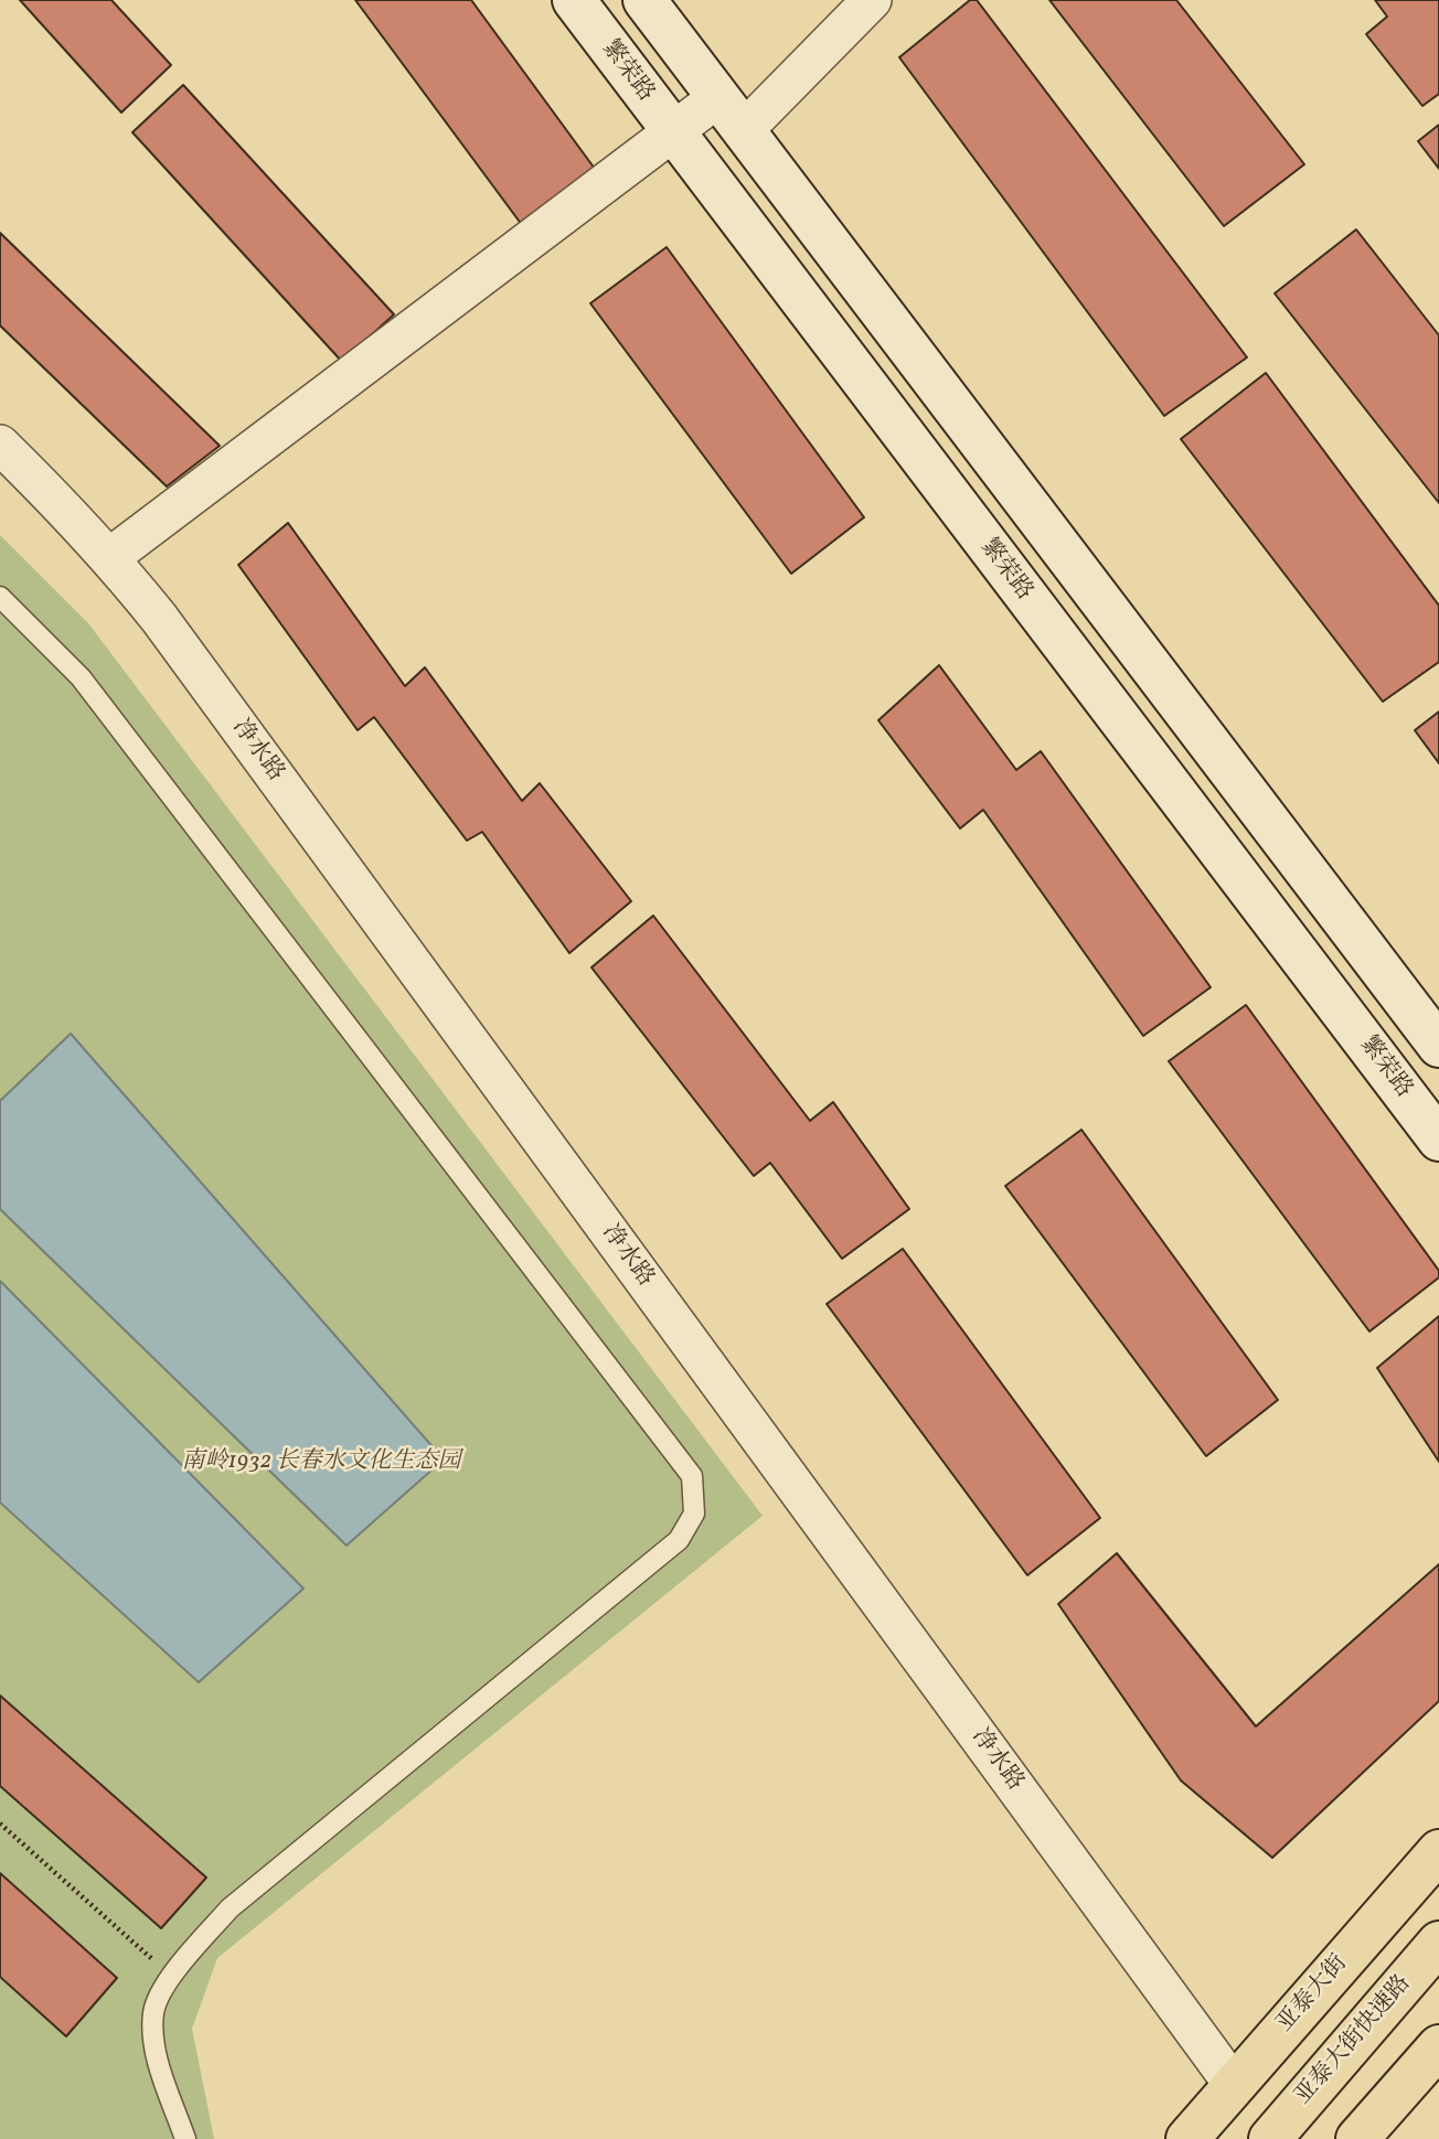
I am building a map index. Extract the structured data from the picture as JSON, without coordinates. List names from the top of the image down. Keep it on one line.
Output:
{"streets":{"main road":["繁荣路","亚泰大街","亚泰大街快速路"],"street":["净水路"]},"crossings":[["净水路","亚泰大街"]],"parks":["南岭1932 长春水文化生态园"]}
